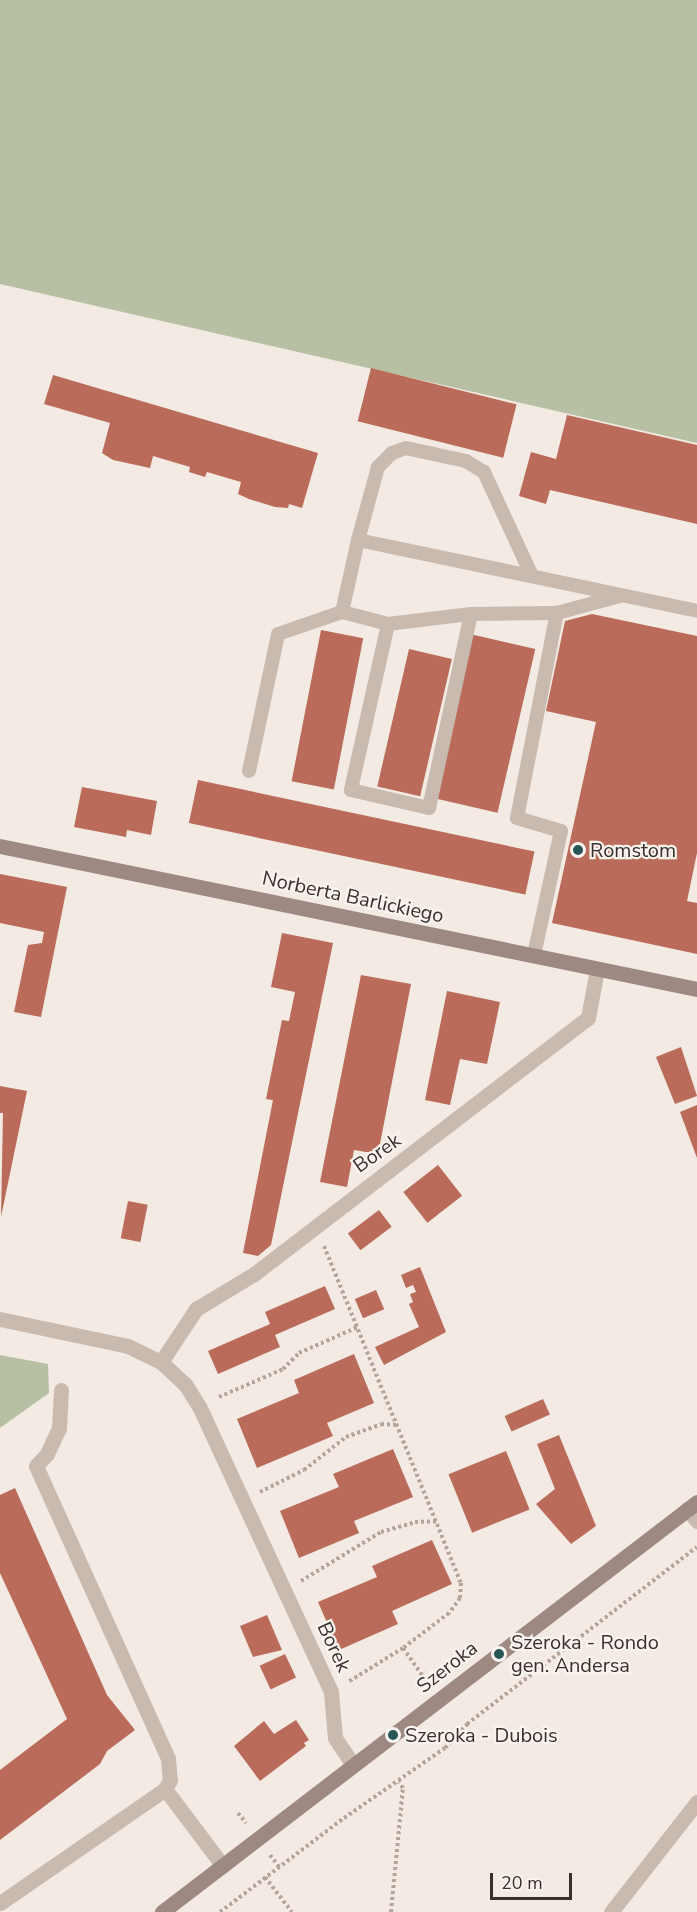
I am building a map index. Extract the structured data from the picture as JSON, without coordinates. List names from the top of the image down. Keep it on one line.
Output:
{"streets":{"street":["Norberta Barlickiego","Borek","Szeroka"]},"crossings":[["Norberta Barlickiego","Borek"],["Borek","Szeroka"]],"places":["Romstom","Szeroka - Rondo gen. Andersa","Szeroka - Dubois"],"scale_bar":"20 m"}
